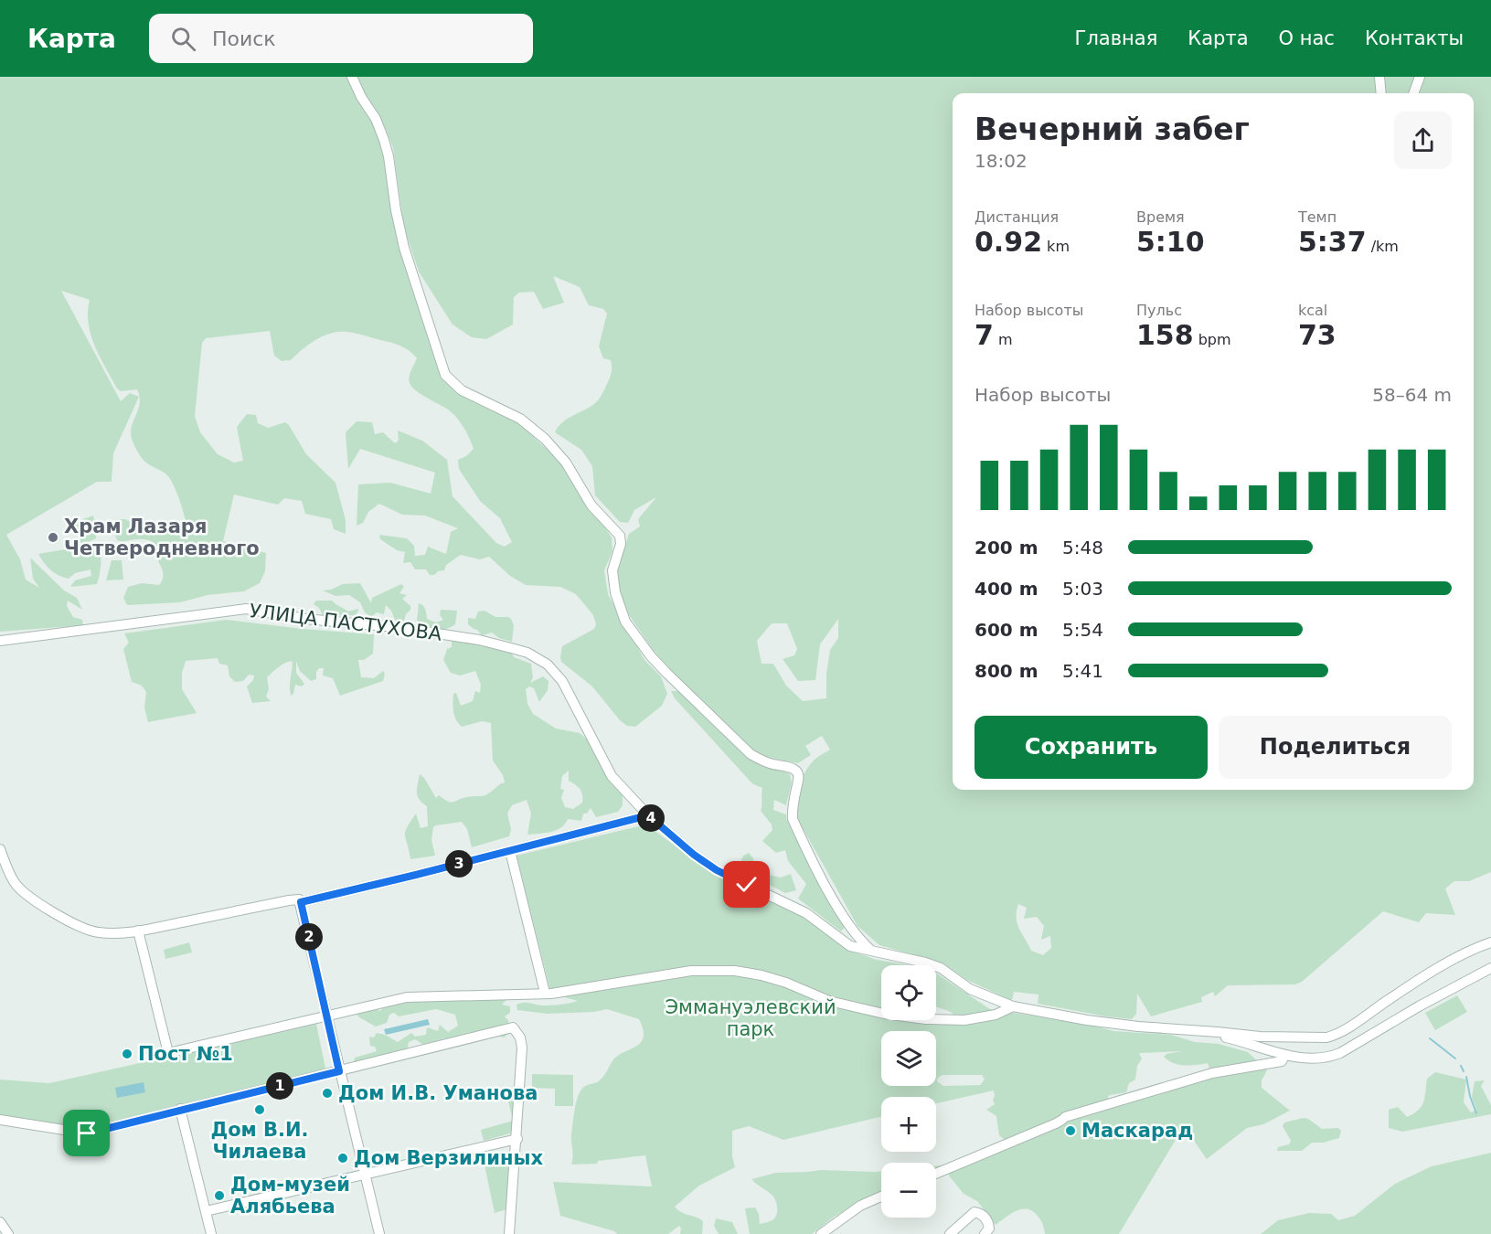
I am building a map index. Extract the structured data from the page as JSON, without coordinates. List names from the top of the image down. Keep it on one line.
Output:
{"streets":{"street":["УЛИЦА ПАСТУХОВА"]},"parks":["Эммануэлевский парк"],"places":["Храм Лазаря Четверодневного","Пост №1","Дом И.В. Уманова","Дом В.И. Чилаева","Маскарад","Дом Верзилиных","Дом-музей Алябьева"],"page":{"header":"Карта","search":"Поиск","nav":["Главная","Карта","О нас","Контакты"],"heading":["Вечерний забег","18:02"],"stats":[["Дистанция","0.92 km"],["Время","5:10"],["Темп","5:37 /km"],["Набор высоты","7 m"],["Пульс","158 bpm"],["kcal","73"]],"chart":["Набор высоты","58–64 m"],"list":[{"name":"200 m","note":"5:48"},{"name":"400 m","note":"5:03"},{"name":"600 m","note":"5:54"},{"name":"800 m","note":"5:41"}],"buttons":["Сохранить","Поделиться"],"pins":["4","3","2","1"],"map_buttons":["+","−"]}}
